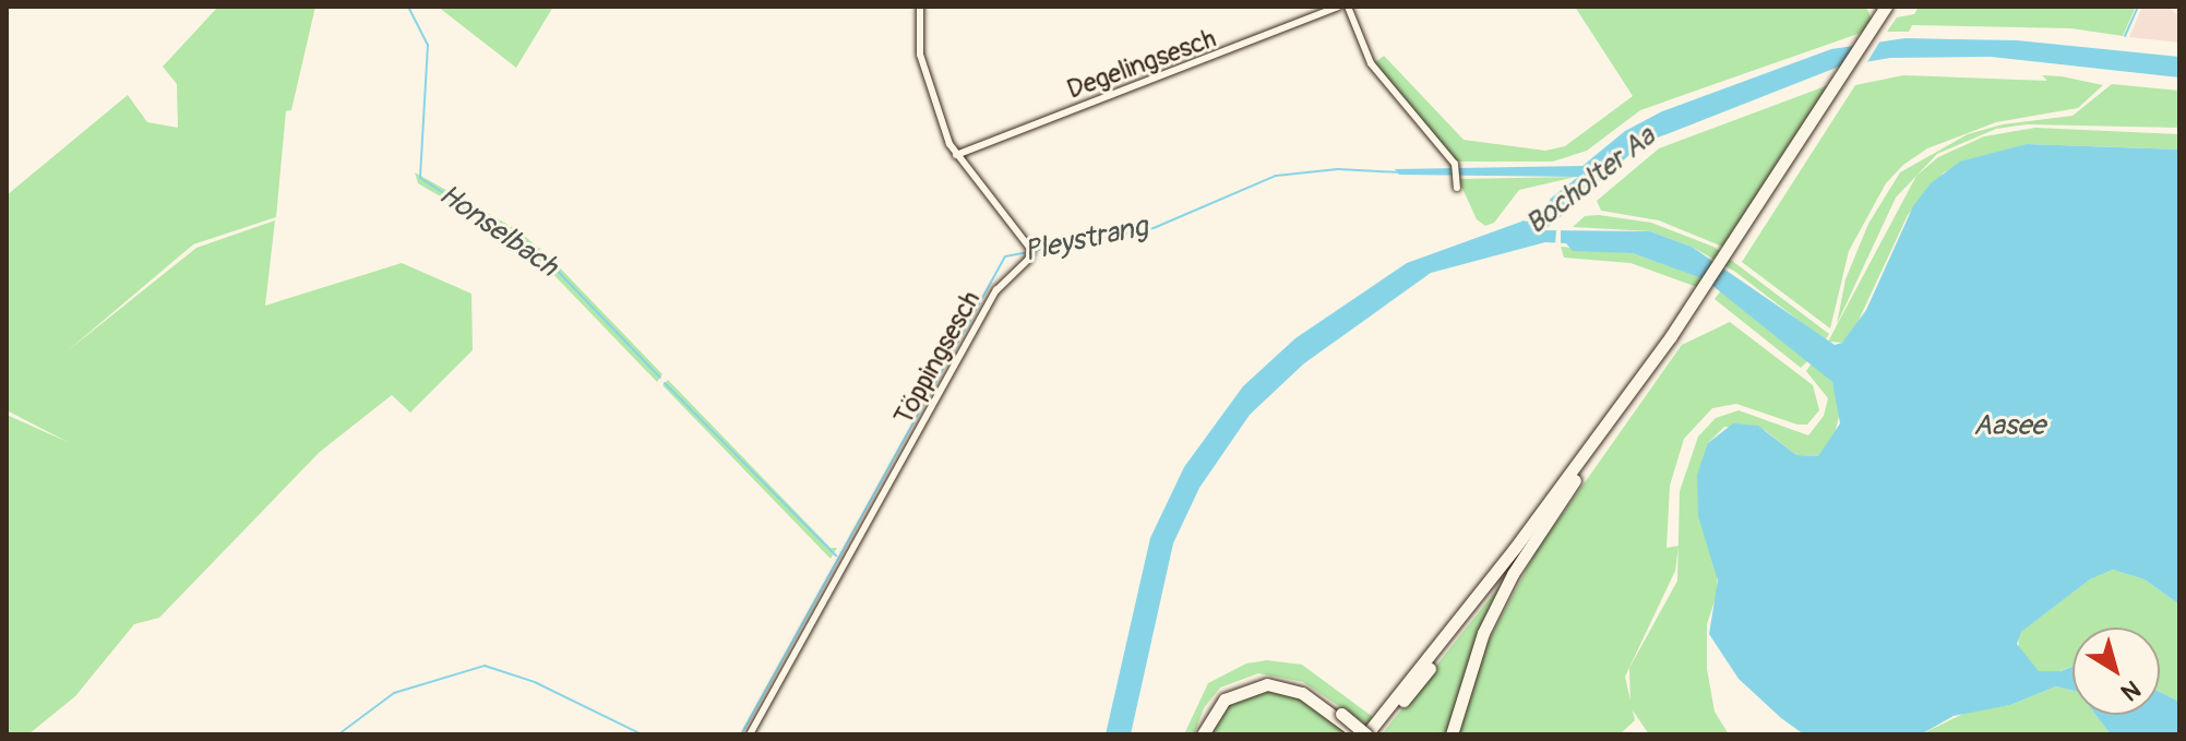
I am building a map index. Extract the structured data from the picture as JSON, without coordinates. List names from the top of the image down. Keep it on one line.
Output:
{"streets":{"street":["Degelingsesch","Töppingsesch"]},"crossings":[["Degelingsesch","Töppingsesch"]],"water":["Bocholter Aa","Honselbach","Pleystrang","Aasee"],"north":"bottom right"}
